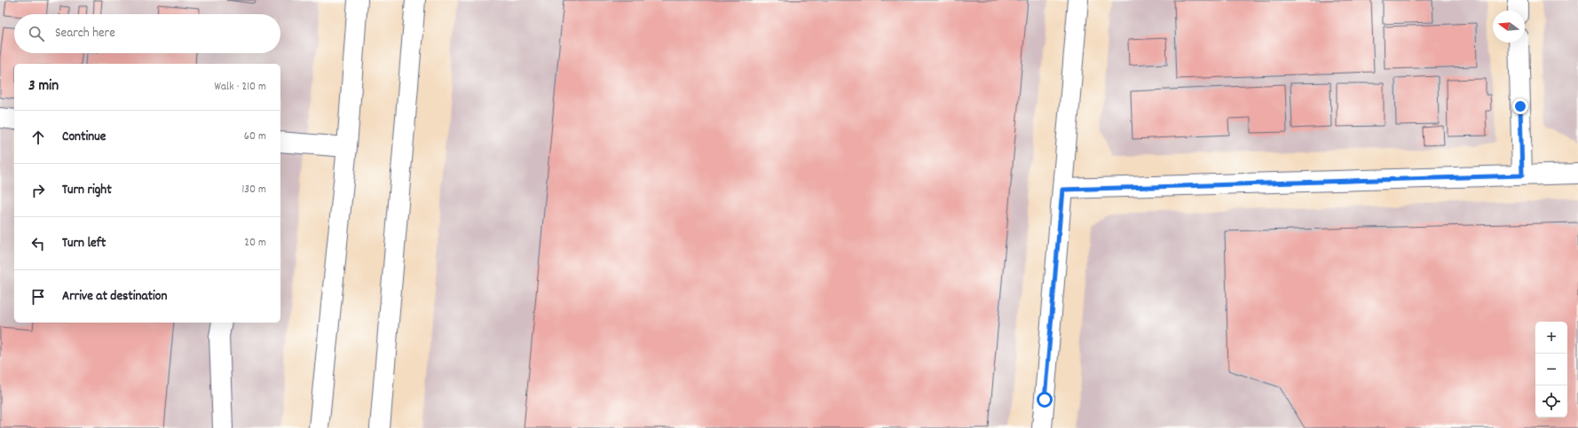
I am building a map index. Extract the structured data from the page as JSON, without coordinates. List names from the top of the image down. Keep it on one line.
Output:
{"north":"left","page":{"search":"Search here","heading":["3 min","Walk · 210 m"],"list":[["Continue","60 m"],["Turn right","130 m"],["Turn left","20 m"],"Arrive at destination"],"map_buttons":["+","−"]}}
